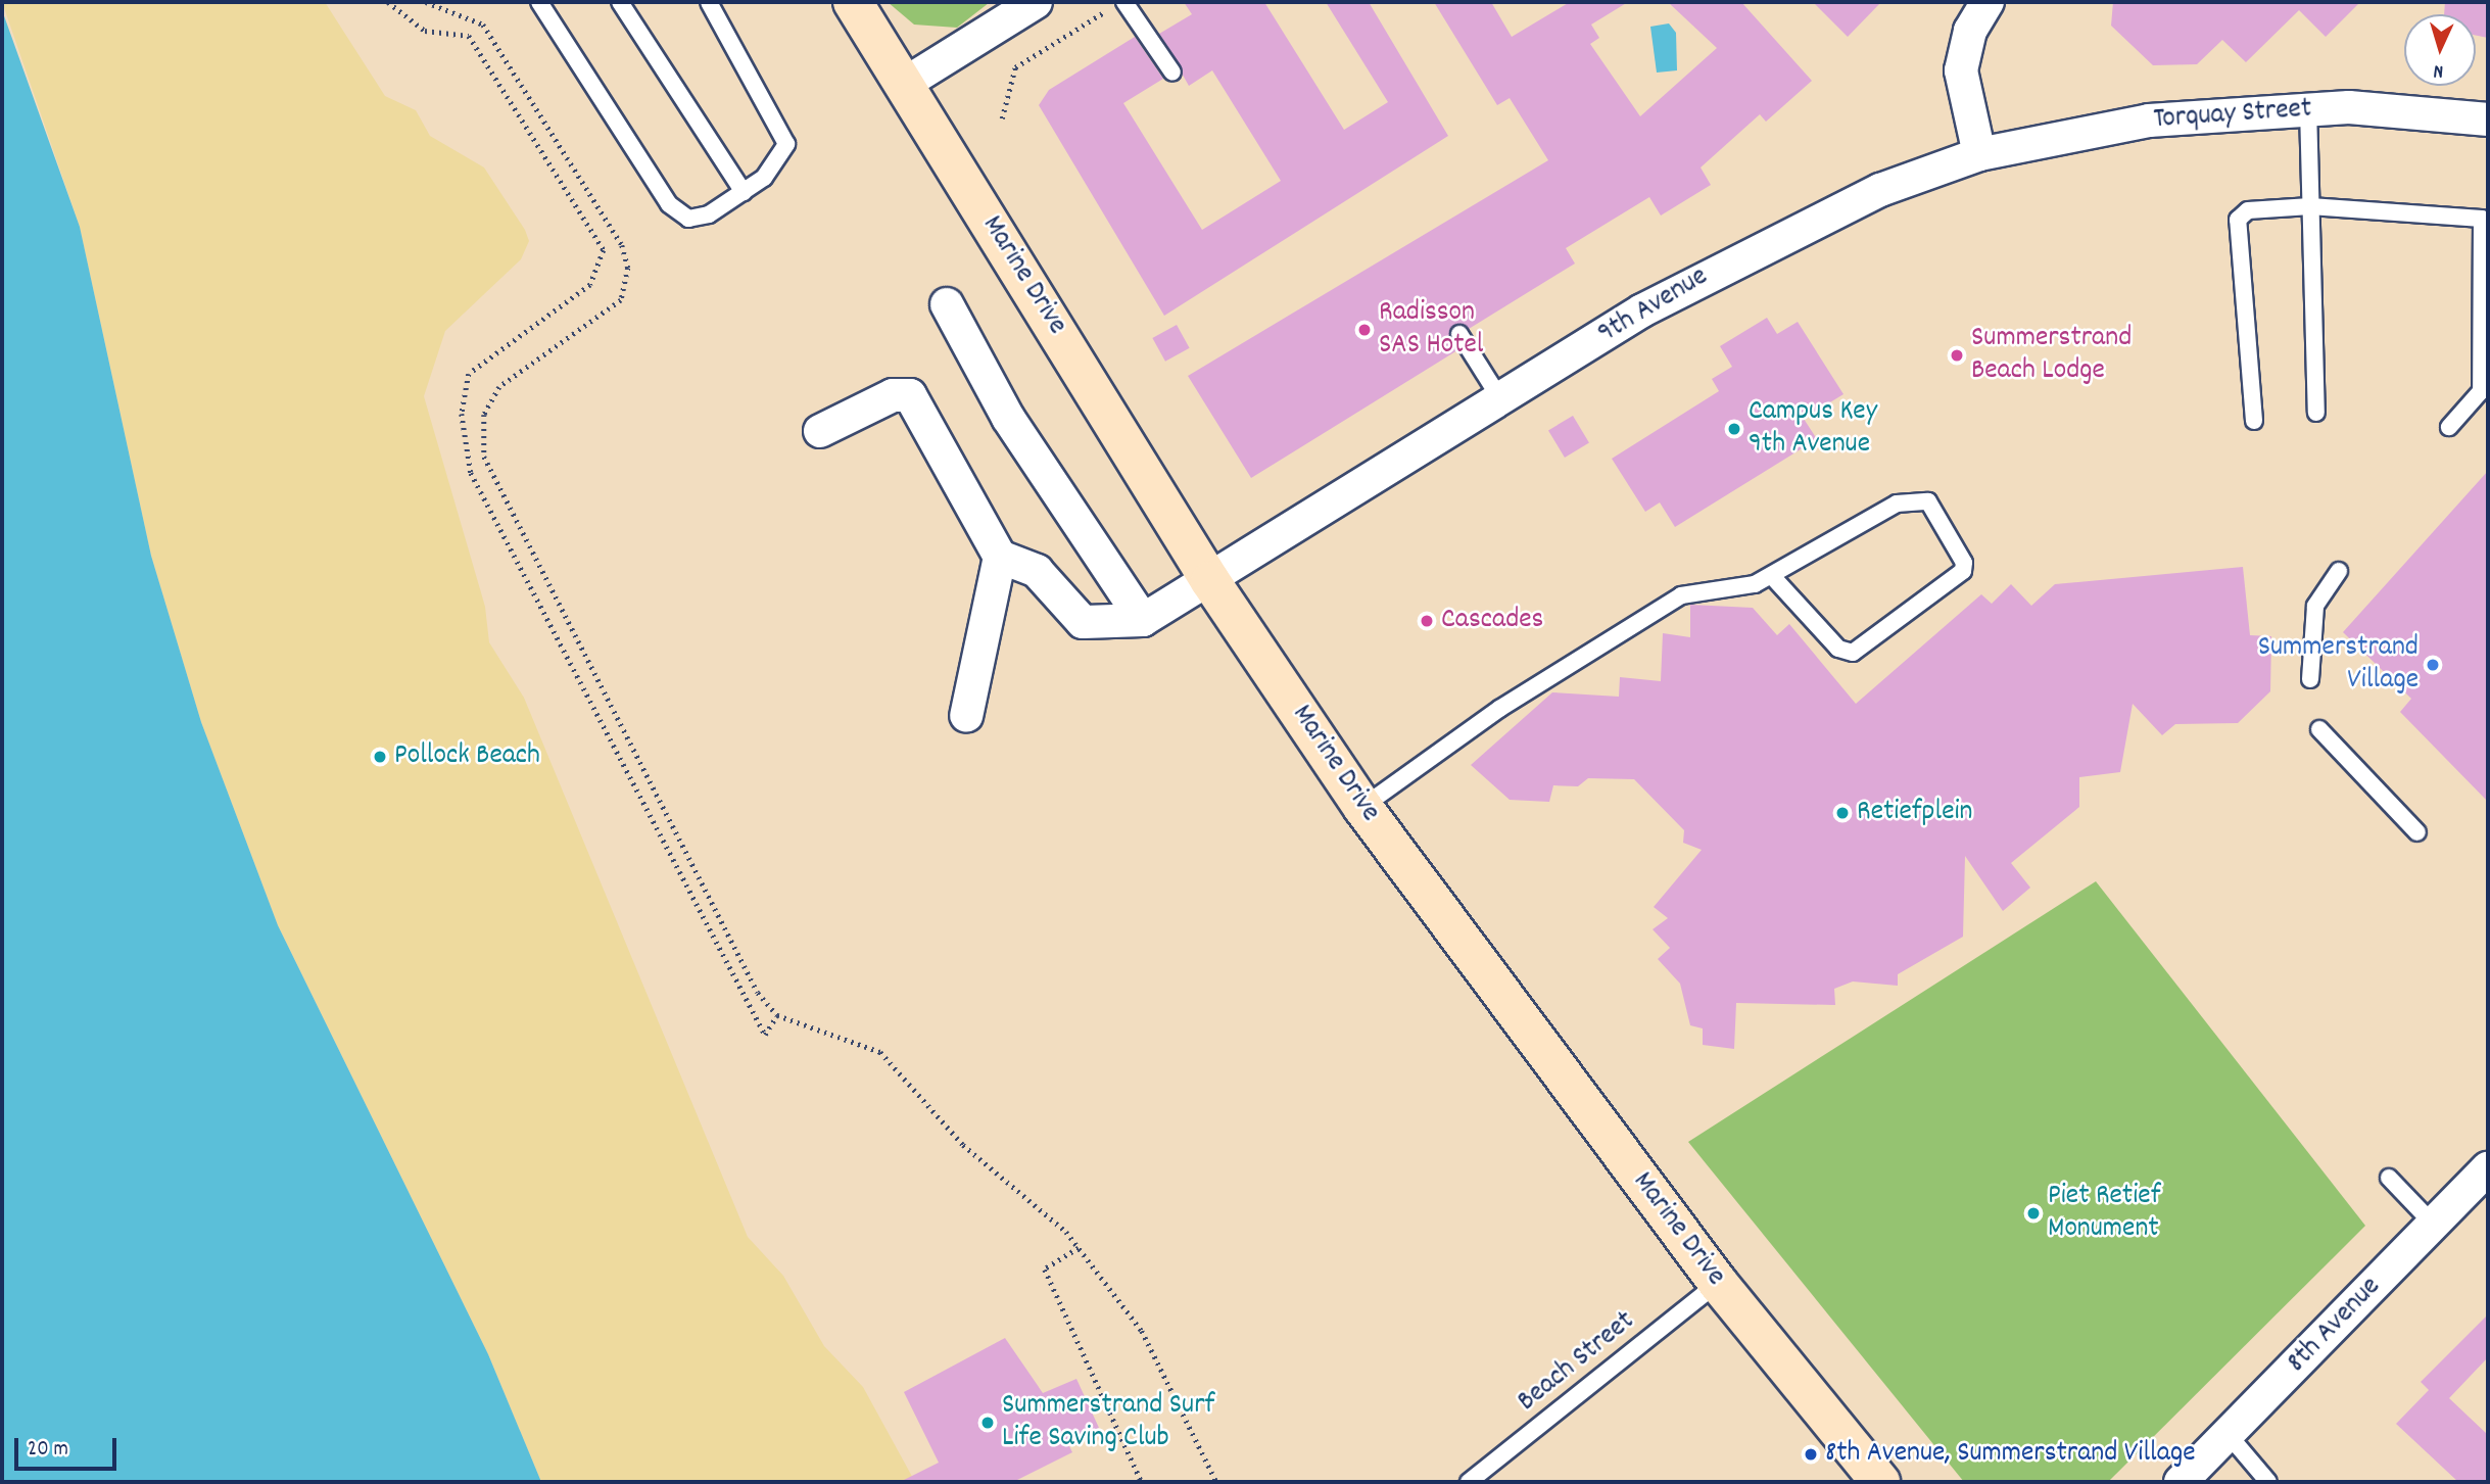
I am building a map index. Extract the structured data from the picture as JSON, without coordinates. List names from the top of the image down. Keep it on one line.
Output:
{"streets":{"main road":["Marine Drive"],"street":["Torquay Street","9th Avenue","8th Avenue"],"lane":["Beach Street"]},"crossings":[["Torquay Street","9th Avenue"],["Marine Drive","9th Avenue"],["Marine Drive","Beach Street"]],"places":["Radisson SAS Hotel","Summerstrand Beach Lodge","Campus Key 9th Avenue","Cascades","Summerstrand Village","Pollock Beach","Retiefplein","Piet Retief Monument","Summerstrand Surf Life Saving Club","8th Avenue, Summerstrand Village"],"scale_bar":"20 m","north":"bottom"}
